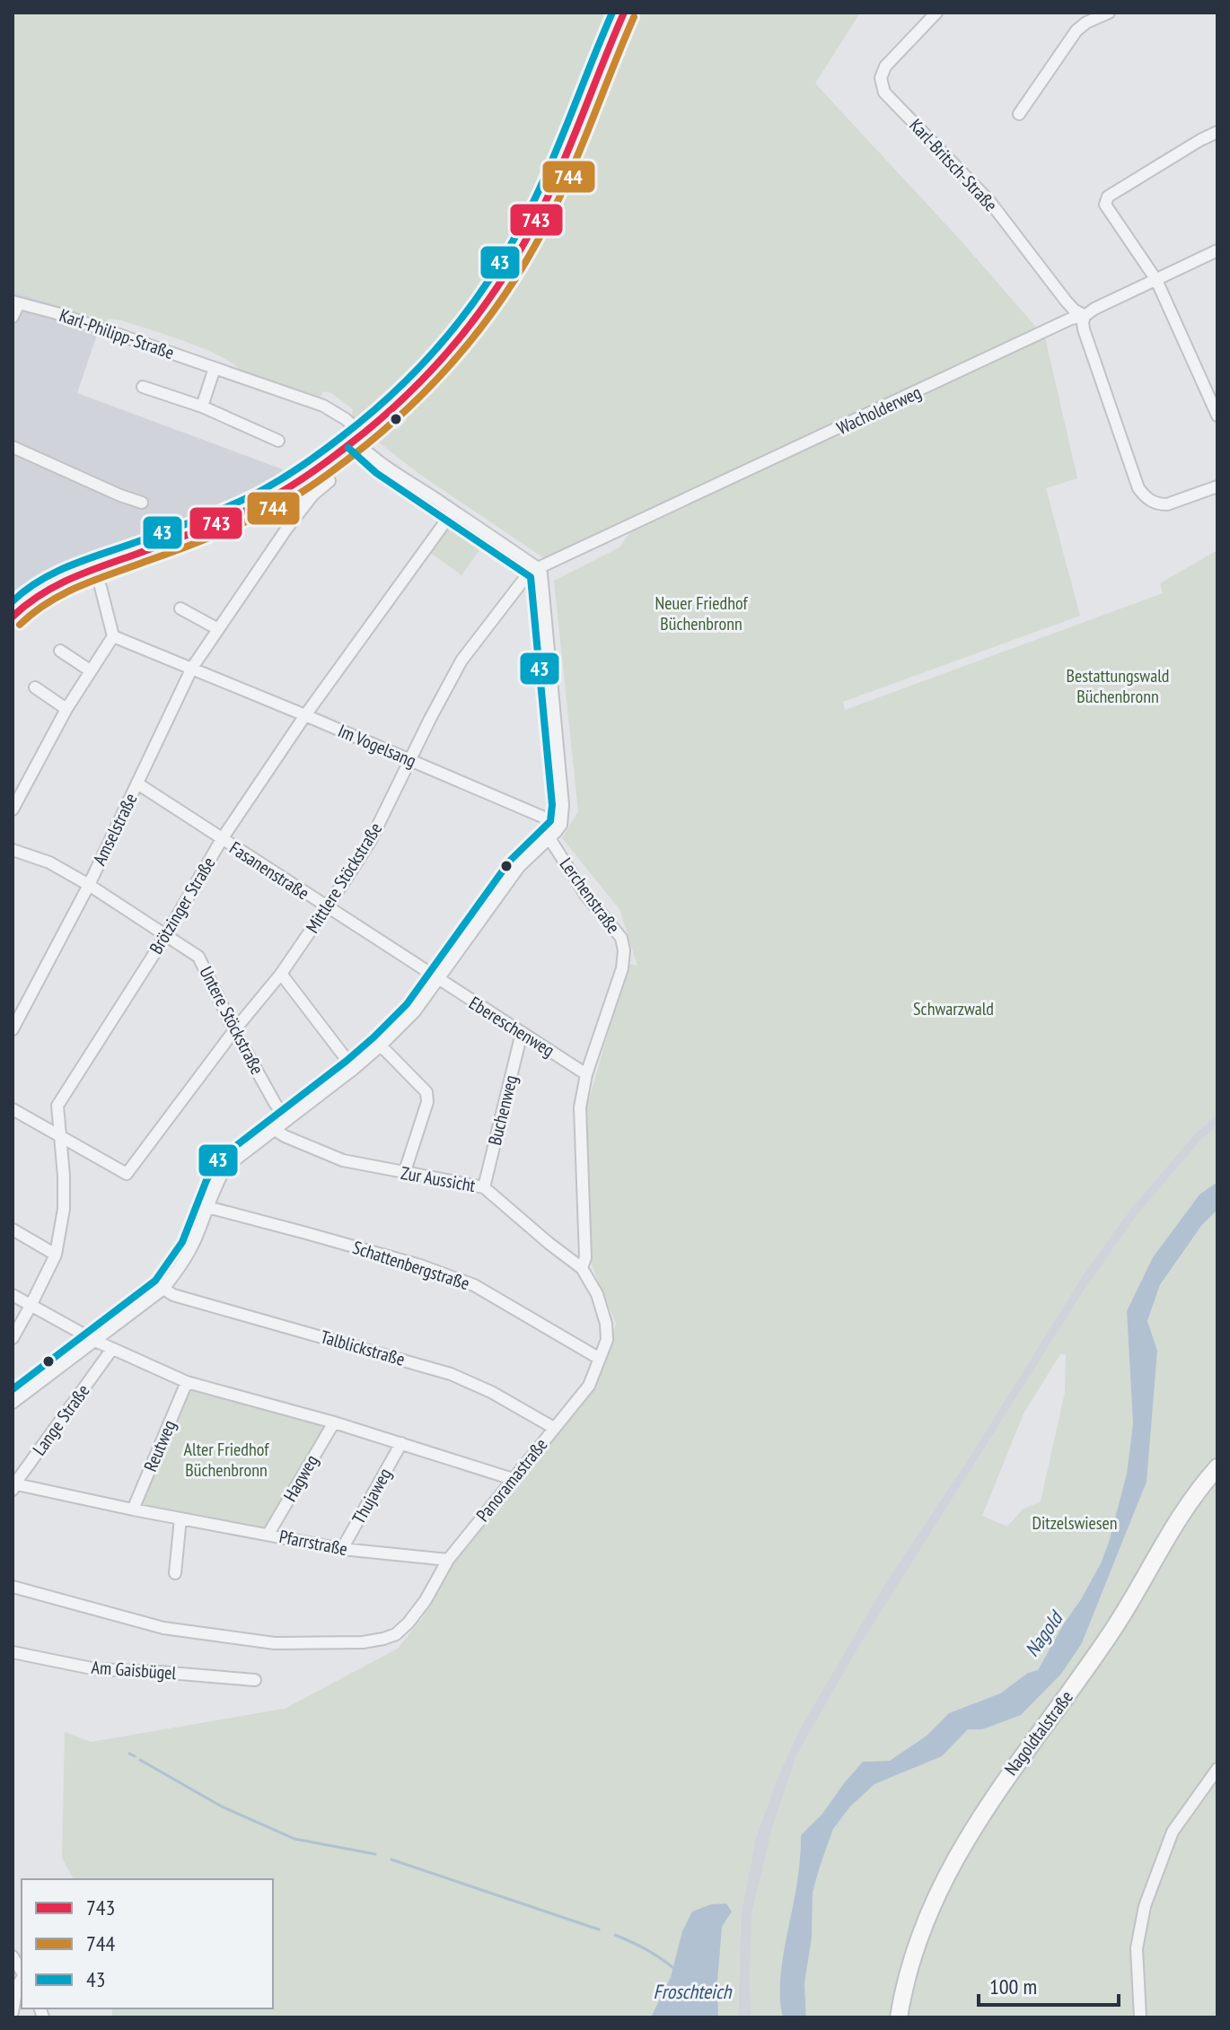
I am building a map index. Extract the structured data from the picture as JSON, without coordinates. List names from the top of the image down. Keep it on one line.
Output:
{"streets":{"main road":["Nagoldtalstraße"],"street":["Karl-Britsch-Straße","Karl-Philipp-Straße","Wacholderweg","Im Vogelsang","Amselstraße","Fasanenstraße","Mittlere Stöckstraße","Lerchenstraße","Brötzinger Straße","Untere Stöckstraße","Ebereschenweg","Buchenweg","Zur Aussicht","Schattenbergstraße","Talblickstraße","Lange Straße","Reutweg","Hagweg","Panoramastraße","Thujaweg","Pfarrstraße","Am Gaisbügel"]},"crossings":[["Karl-Britsch-Straße","Wacholderweg"],["Wacholderweg","Mittlere Stöckstraße"],["Im Vogelsang","Amselstraße"],["Im Vogelsang","Mittlere Stöckstraße"],["Im Vogelsang","Lerchenstraße"],["Im Vogelsang","Brötzinger Straße"],["Amselstraße","Fasanenstraße"],["Amselstraße","Untere Stöckstraße"],["Fasanenstraße","Mittlere Stöckstraße"],["Fasanenstraße","Brötzinger Straße"],["Fasanenstraße","Ebereschenweg"],["Mittlere Stöckstraße","Brötzinger Straße"],["Mittlere Stöckstraße","Untere Stöckstraße"],["Lerchenstraße","Ebereschenweg"],["Brötzinger Straße","Untere Stöckstraße"],["Ebereschenweg","Buchenweg"],["Buchenweg","Zur Aussicht"],["Zur Aussicht","Panoramastraße"],["Schattenbergstraße","Panoramastraße"],["Talblickstraße","Panoramastraße"],["Lange Straße","Pfarrstraße"],["Reutweg","Pfarrstraße"],["Hagweg","Pfarrstraße"],["Panoramastraße","Pfarrstraße"],["Thujaweg","Pfarrstraße"]],"water":["Nagold","Froschteich"],"parks":["Neuer Friedhof Büchenbronn","Bestattungswald Büchenbronn","Schwarzwald","Alter Friedhof Büchenbronn","Ditzelswiesen"],"lines":["transit line 743","transit line 43","transit line 744"],"legend":["743","744","43"],"scale_bar":"100 m"}
